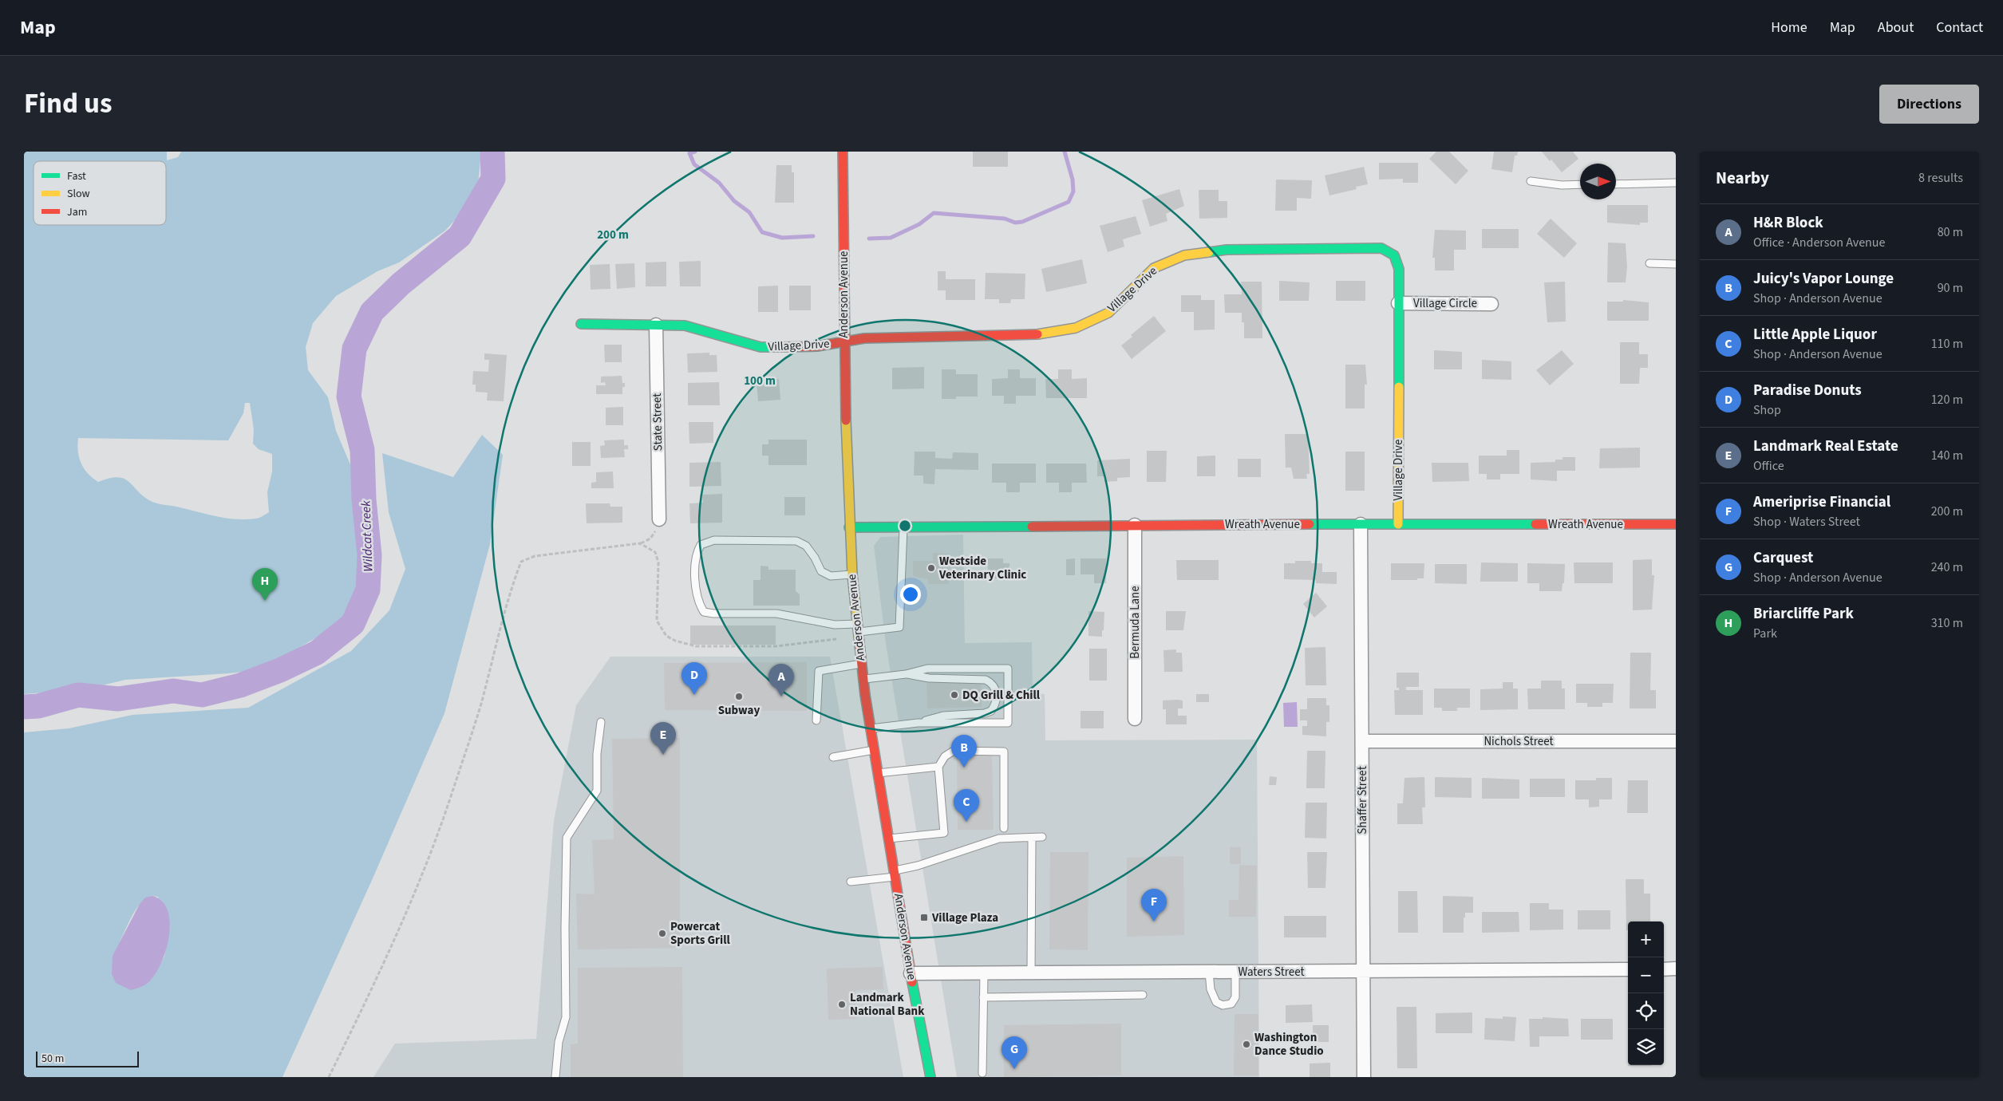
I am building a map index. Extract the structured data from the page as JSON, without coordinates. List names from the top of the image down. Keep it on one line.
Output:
{"streets":{"street":["Village Drive","Anderson Avenue","Village Circle","State Street","Wreath Avenue","Bermuda Lane","Nichols Street","Shaffer Street","Waters Street"]},"crossings":[["Village Drive","Anderson Avenue"],["Village Drive","Village Circle"],["Village Drive","State Street"],["Village Drive","Wreath Avenue"],["Anderson Avenue","Wreath Avenue"],["Anderson Avenue","Waters Street"],["Wreath Avenue","Bermuda Lane"],["Wreath Avenue","Shaffer Street"],["Nichols Street","Shaffer Street"],["Shaffer Street","Waters Street"]],"water":["Wildcat Creek"],"places":{"other":["Westside Veterinary Clinic","DQ Grill & Chill","Subway","Powercat Sports Grill","Landmark National Bank","Washington Dance Studio"],"transit":["Village Plaza"]},"legend":["Fast","Slow","Jam"],"scale_bar":"50 m","north":"right","page":{"header":"Map","nav":["Home","Map","About","Contact"],"title":"Find us","buttons":"Directions","heading":["Nearby","8 results"],"list":[{"mark":"A","name":"H&R Block","note":"Office · Anderson Avenue","value":"80 m"},{"mark":"B","name":"Juicy's Vapor Lounge","note":"Shop · Anderson Avenue","value":"90 m"},{"mark":"C","name":"Little Apple Liquor","note":"Shop · Anderson Avenue","value":"110 m"},{"mark":"D","name":"Paradise Donuts","note":"Shop","value":"120 m"},{"mark":"E","name":"Landmark Real Estate","note":"Office","value":"140 m"},{"mark":"F","name":"Ameriprise Financial","note":"Shop · Waters Street","value":"200 m"},{"mark":"G","name":"Carquest","note":"Shop · Anderson Avenue","value":"240 m"},{"mark":"H","name":"Briarcliffe Park","note":"Park","value":"310 m"}],"pins":["H","D","A","E","B","C","F","G"],"map_buttons":["+","−"],"scale":"50 m"},"rings":["200 m","100 m"]}
